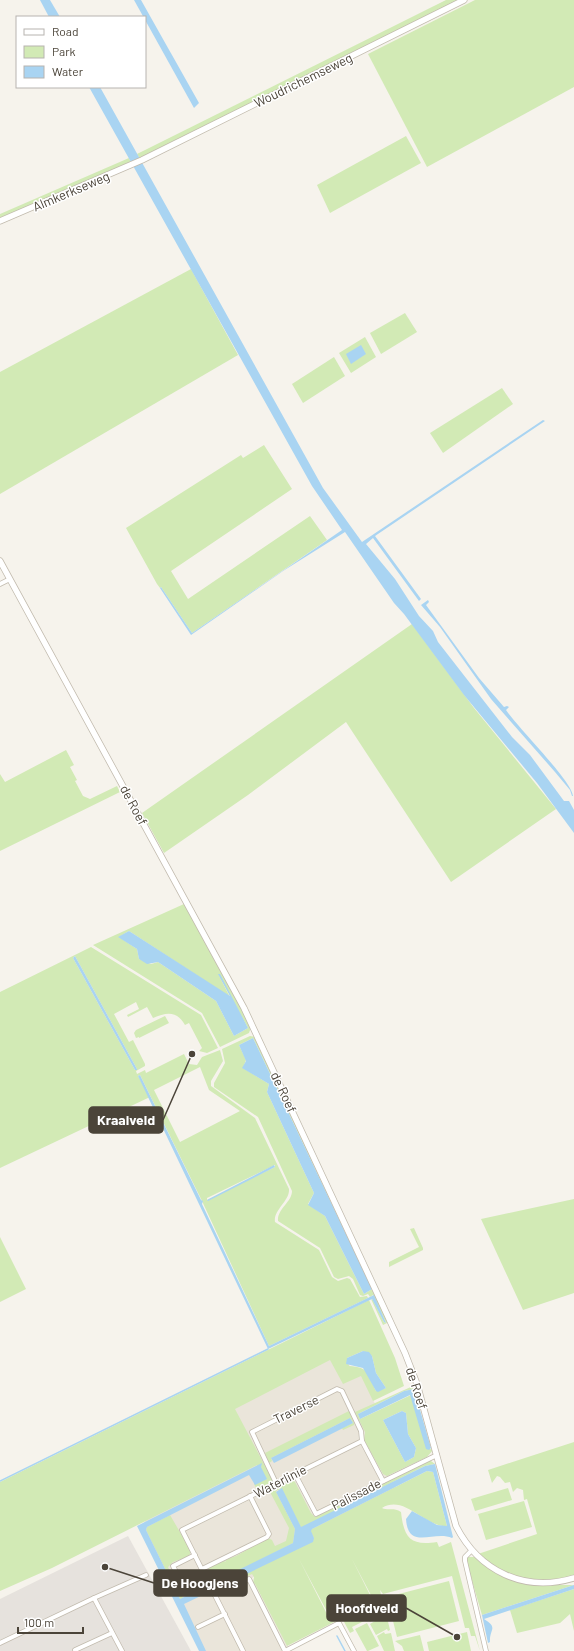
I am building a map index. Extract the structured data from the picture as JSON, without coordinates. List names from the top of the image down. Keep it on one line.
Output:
{"streets":{"street":["Woudrichemseweg","Almkerkseweg","de Roef","Traverse","Waterlinie","Palissade"]},"crossings":[["Woudrichemseweg","Almkerkseweg"],["de Roef","Palissade"],["Traverse","Waterlinie"],["Waterlinie","Palissade"]],"places":["Kraaiveld","De Hoogjens","Hoofdveld"],"legend":["Road","Park","Water"],"scale_bar":"100 m"}
